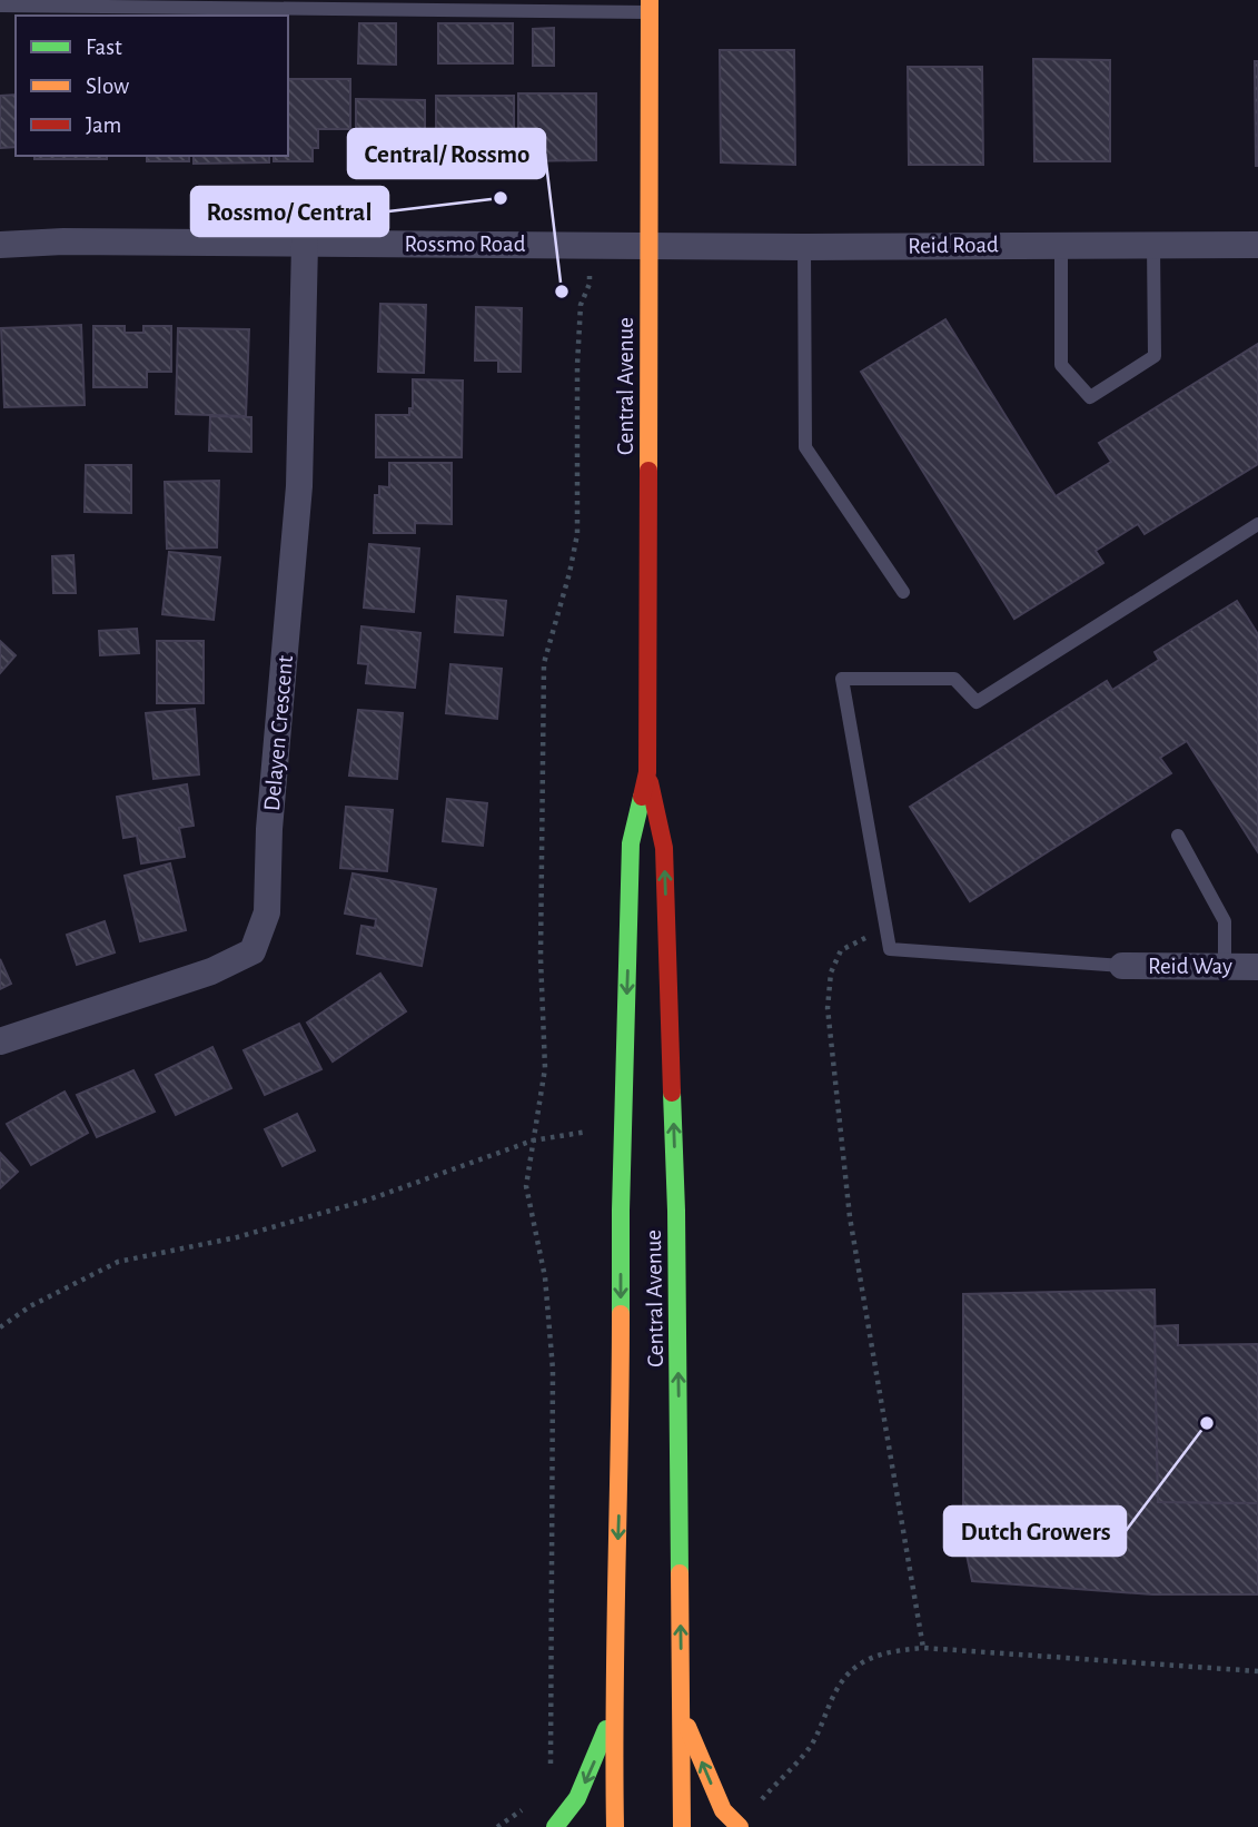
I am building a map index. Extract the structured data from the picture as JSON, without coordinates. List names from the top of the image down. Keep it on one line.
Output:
{"streets":{"main road":["Central Avenue"],"street":["Rossmo Road","Reid Road","Delayen Crescent","Reid Way"]},"crossings":[["Rossmo Road","Reid Road"],["Rossmo Road","Central Avenue"],["Rossmo Road","Delayen Crescent"],["Reid Road","Central Avenue"]],"places":["Rossmo/ Central","Central/ Rossmo","Dutch Growers"],"legend":["Fast","Slow","Jam"]}
